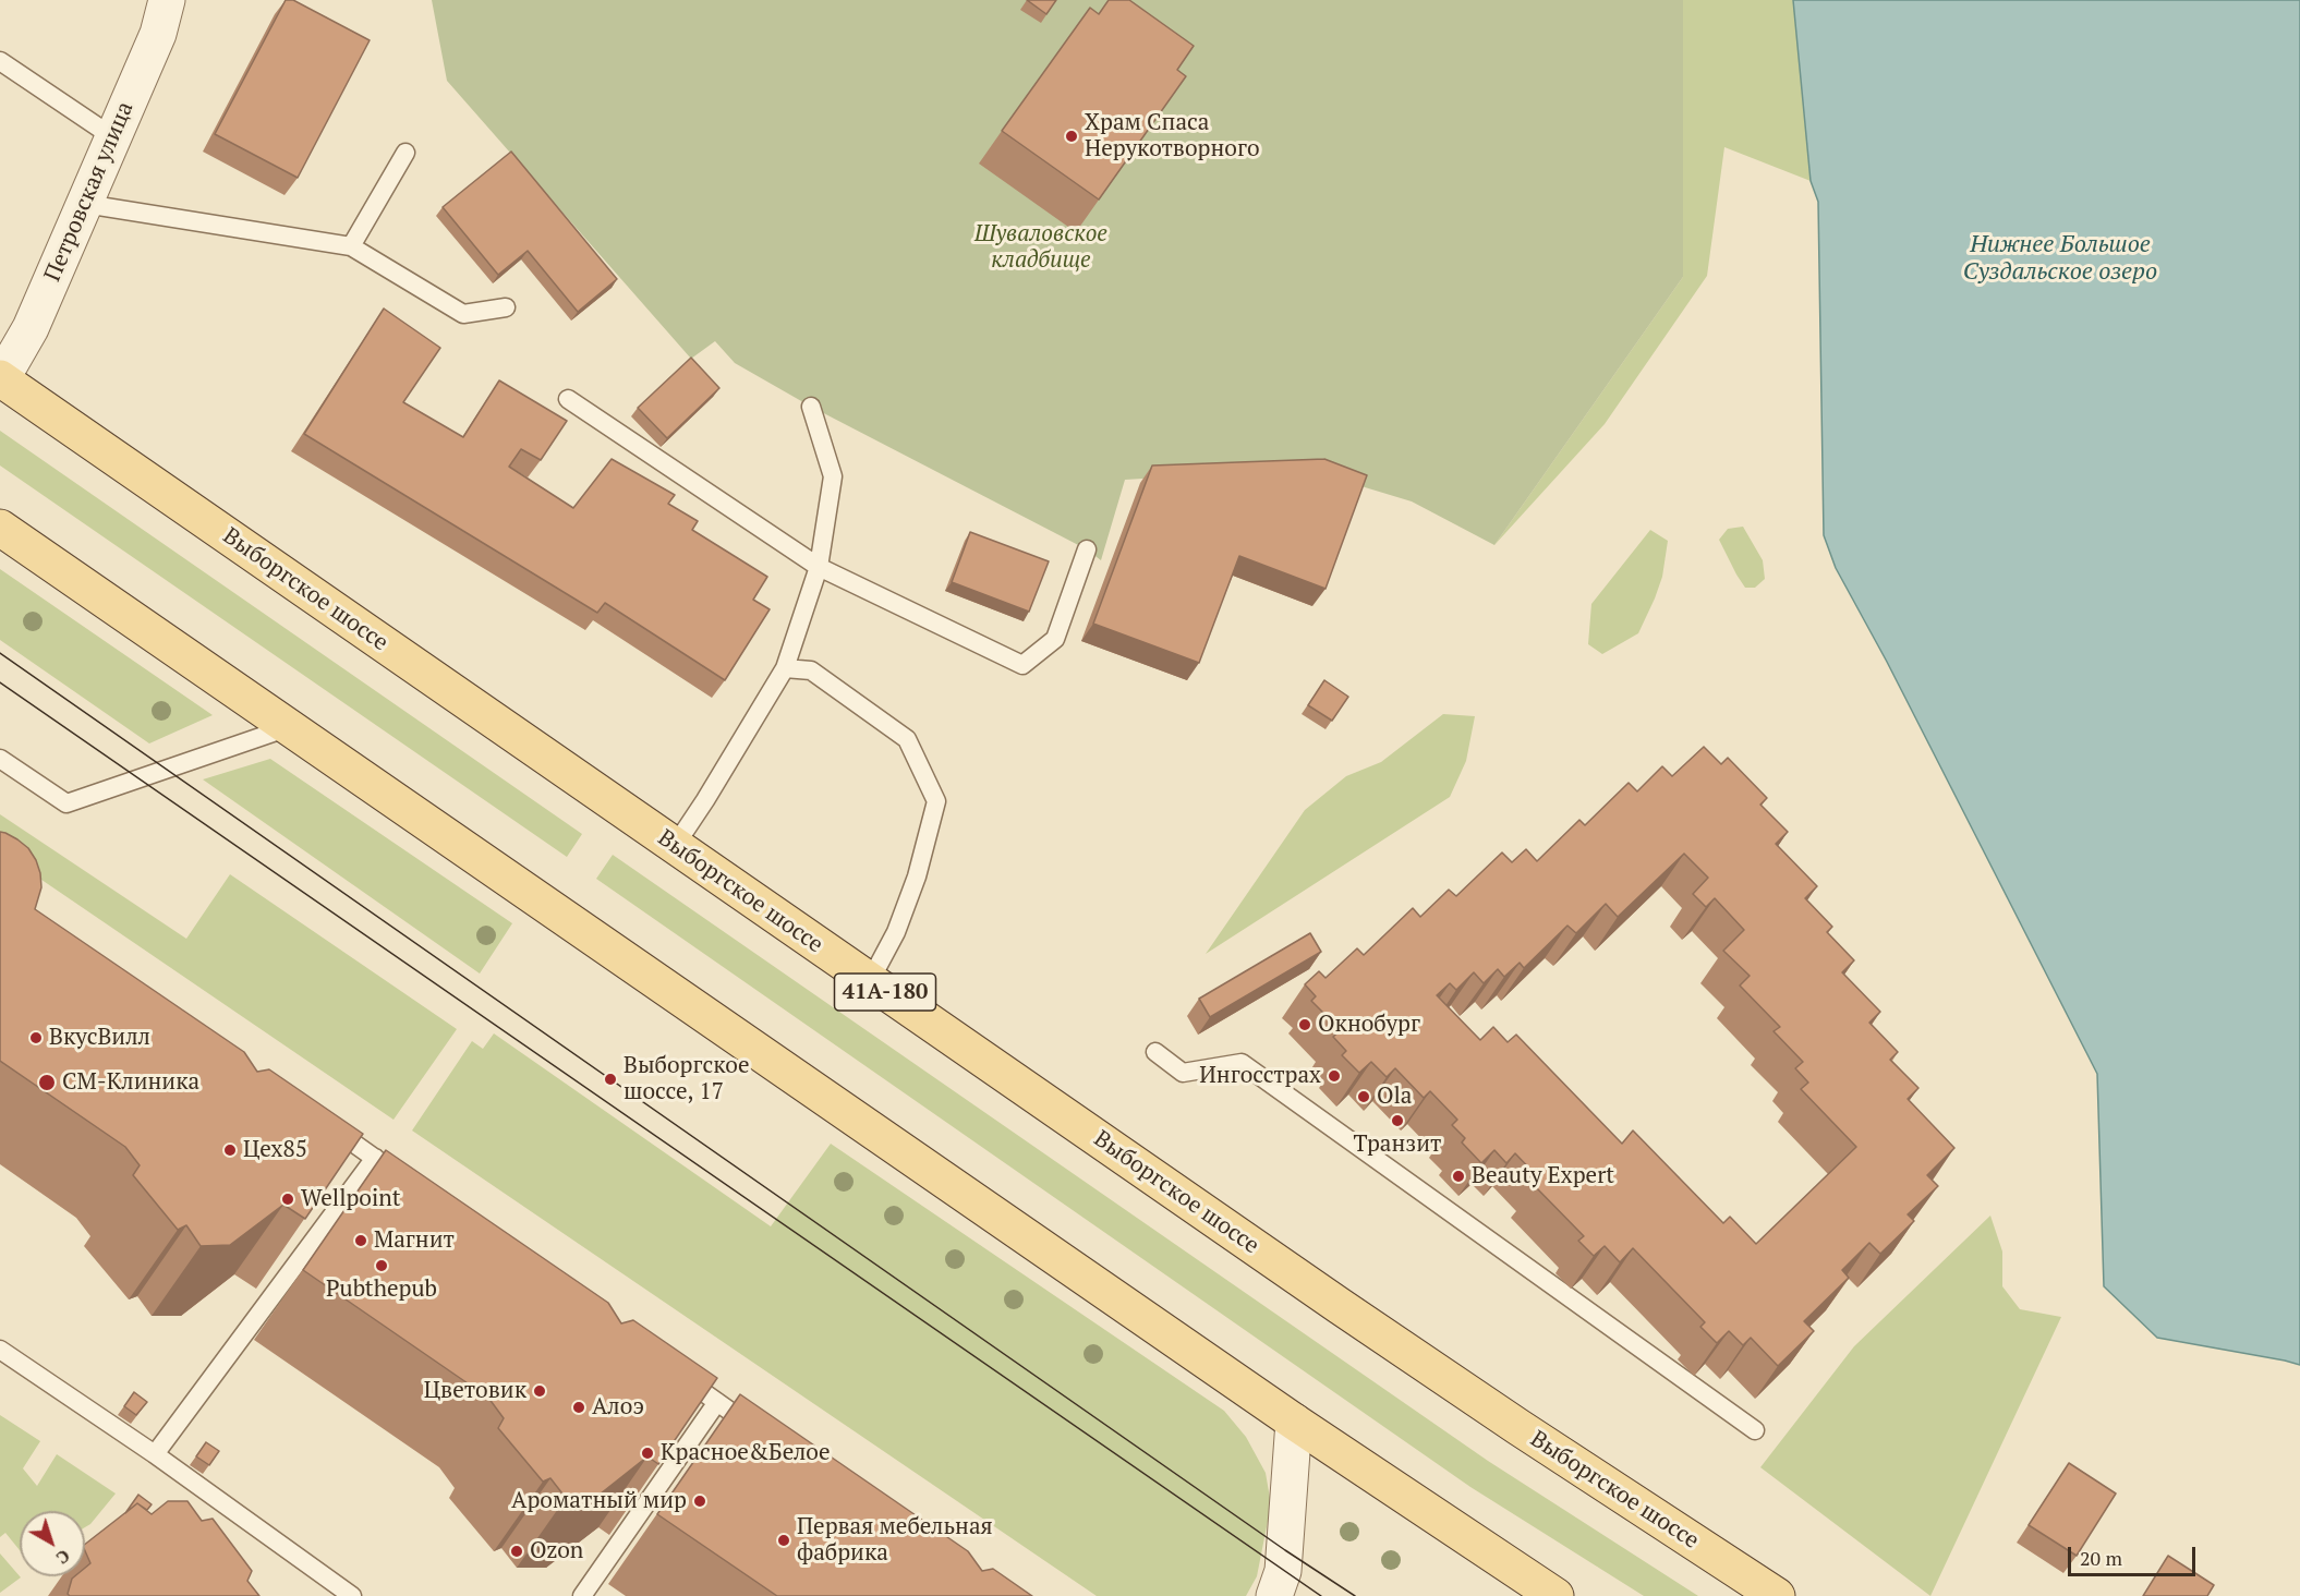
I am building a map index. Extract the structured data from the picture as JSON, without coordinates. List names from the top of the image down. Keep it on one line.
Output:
{"streets":{"main road":["Выборгское шоссе","41А-180"],"street":["Петровская улица"]},"crossings":[["Петровская улица","Выборгское шоссе"]],"water":["Нижнее Большое Суздальское озеро"],"parks":["Шуваловское кладбище"],"places":["Храм Спаса Нерукотворного","Окнобург","ВкусВилл","Ингосстрах","Выборгское шоссе, 17","СМ-Клиника","Ola","Транзит","Цех85","Beauty Expert","Wellpoint","Магнит","Pubthepub","Цветовик","Алоэ","Красное&Белое","Ароматный мир","Первая мебельная фабрика","Ozon"],"scale_bar":"20 m","north":"bottom right"}
